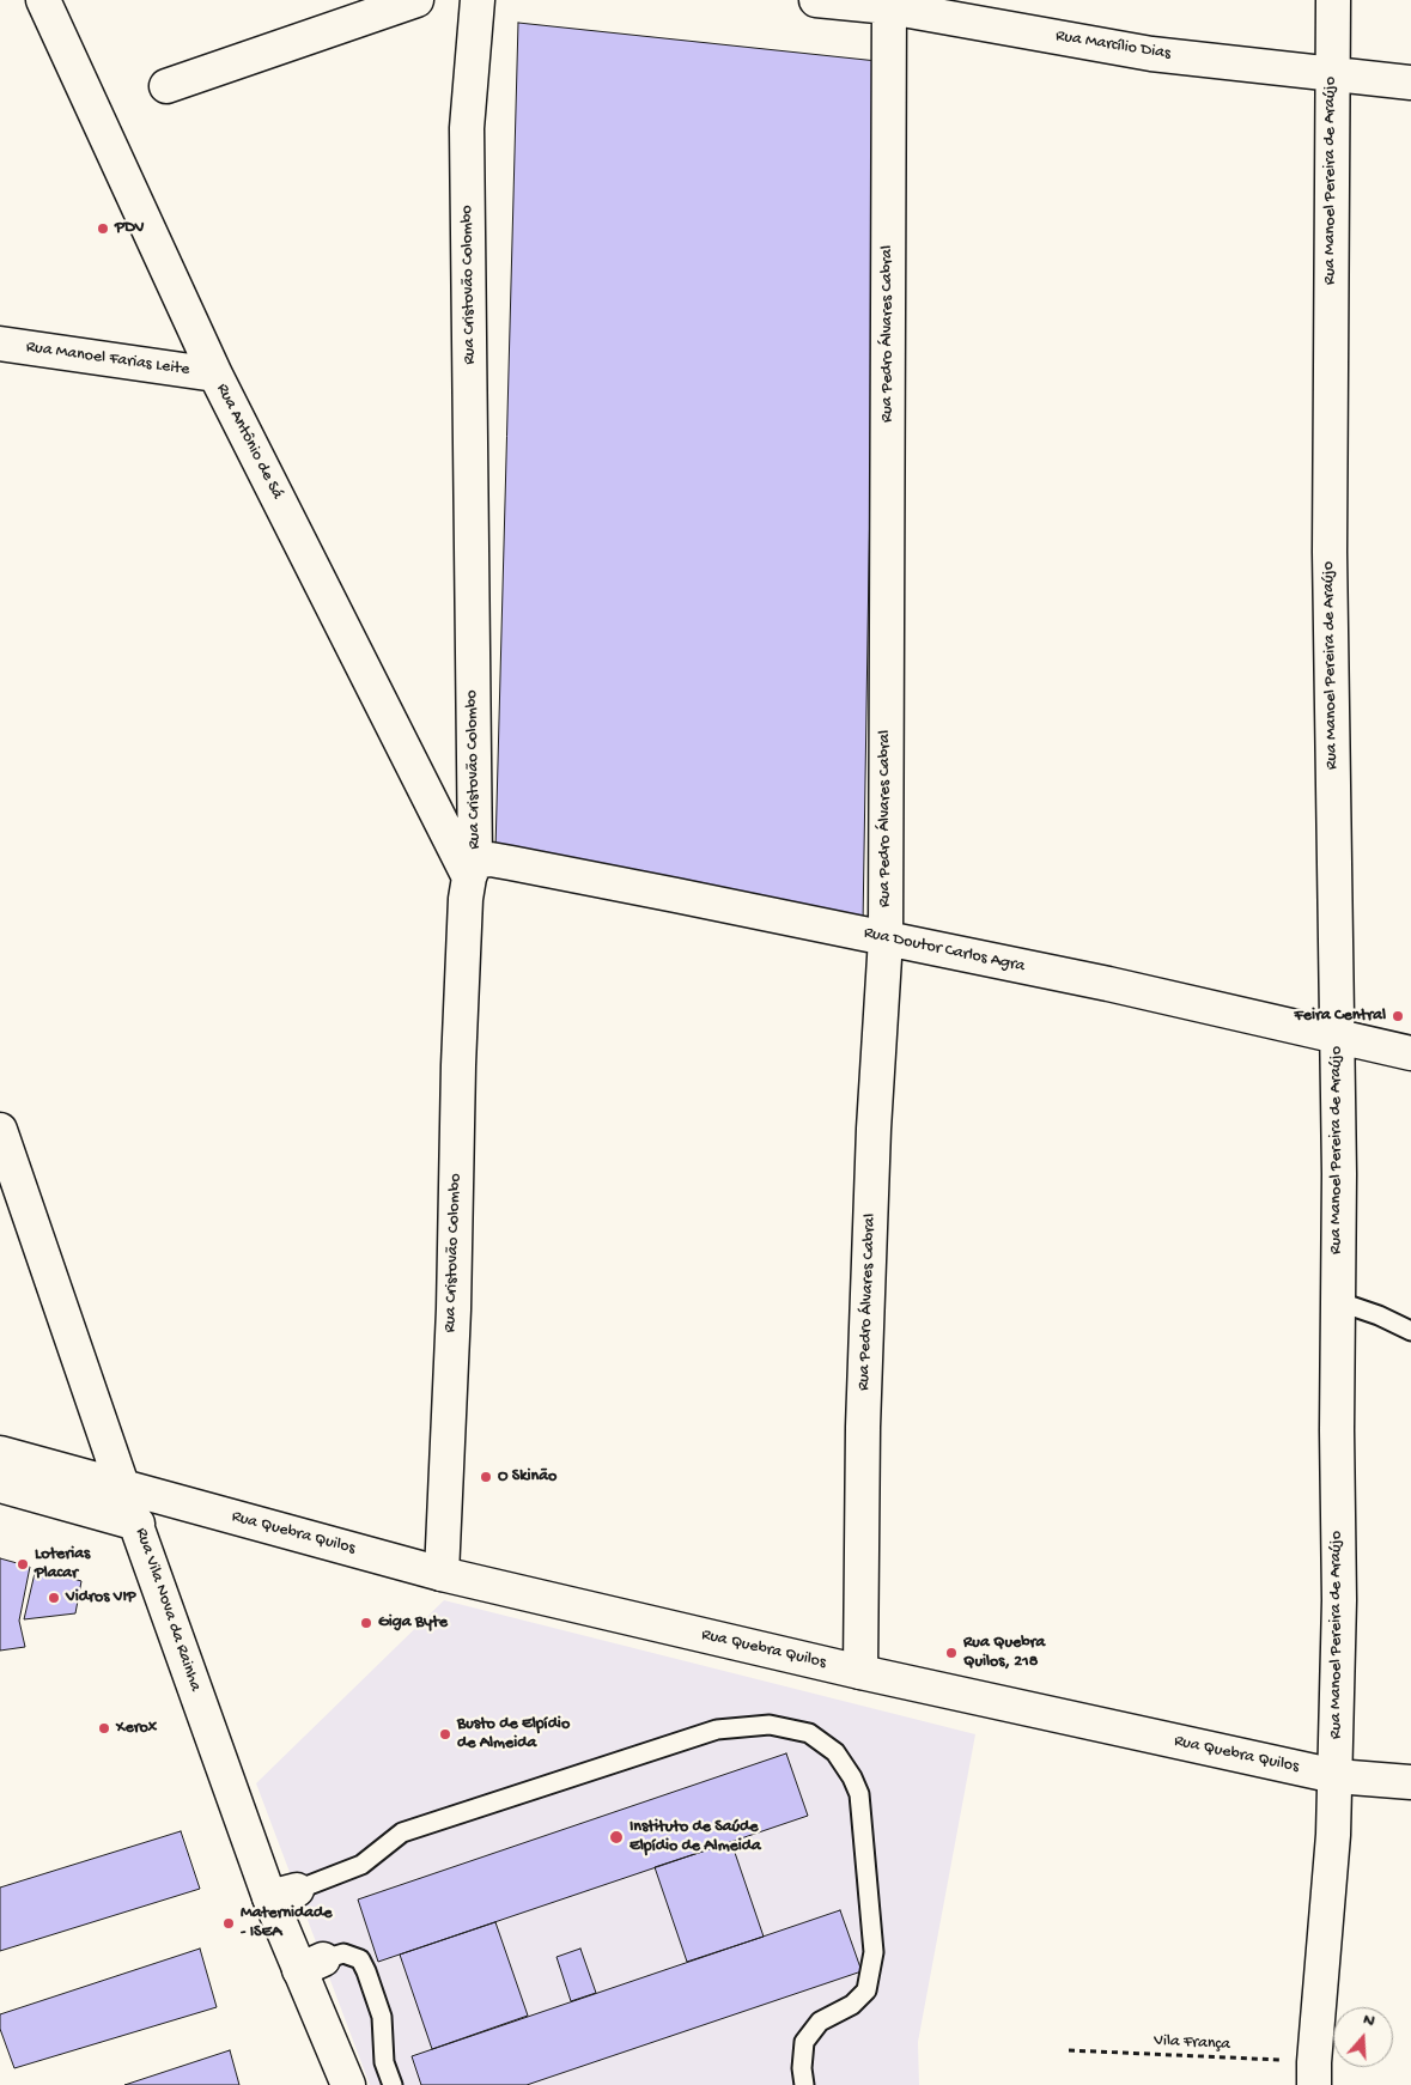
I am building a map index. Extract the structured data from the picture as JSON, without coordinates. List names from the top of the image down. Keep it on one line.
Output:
{"streets":{"street":["Rua Marcílio Dias","Rua Manoel Pereira de Araújo","Rua Cristovão Colombo","Rua Pedro Álvares Cabral","Rua Manoel Farias Leite","Rua Antônio de Sá","Rua Doutor Carlos Agra","Rua Quebra Quilos","Rua Vila Nova da Rainha"],"path":["Vila França"]},"crossings":[["Rua Marcílio Dias","Rua Manoel Pereira de Araújo"],["Rua Marcílio Dias","Rua Pedro Álvares Cabral"],["Rua Manoel Pereira de Araújo","Rua Doutor Carlos Agra"],["Rua Manoel Pereira de Araújo","Rua Quebra Quilos"],["Rua Manoel Pereira de Araújo","Vila França"],["Rua Cristovão Colombo","Rua Antônio de Sá"],["Rua Cristovão Colombo","Rua Doutor Carlos Agra"],["Rua Cristovão Colombo","Rua Quebra Quilos"],["Rua Pedro Álvares Cabral","Rua Doutor Carlos Agra"],["Rua Pedro Álvares Cabral","Rua Quebra Quilos"],["Rua Manoel Farias Leite","Rua Antônio de Sá"],["Rua Antônio de Sá","Rua Doutor Carlos Agra"],["Rua Quebra Quilos","Rua Vila Nova da Rainha"]],"places":["PDV","Feira Central","O Skinão","Loterias Placar","Vidros VIP","Giga Byte","Rua Quebra Quilos, 218","Xerox","Busto de Elpídio de Almeida","Instituto de Saúde Elpídio de Almeida","Maternidade - ISEA"],"north":"top"}
